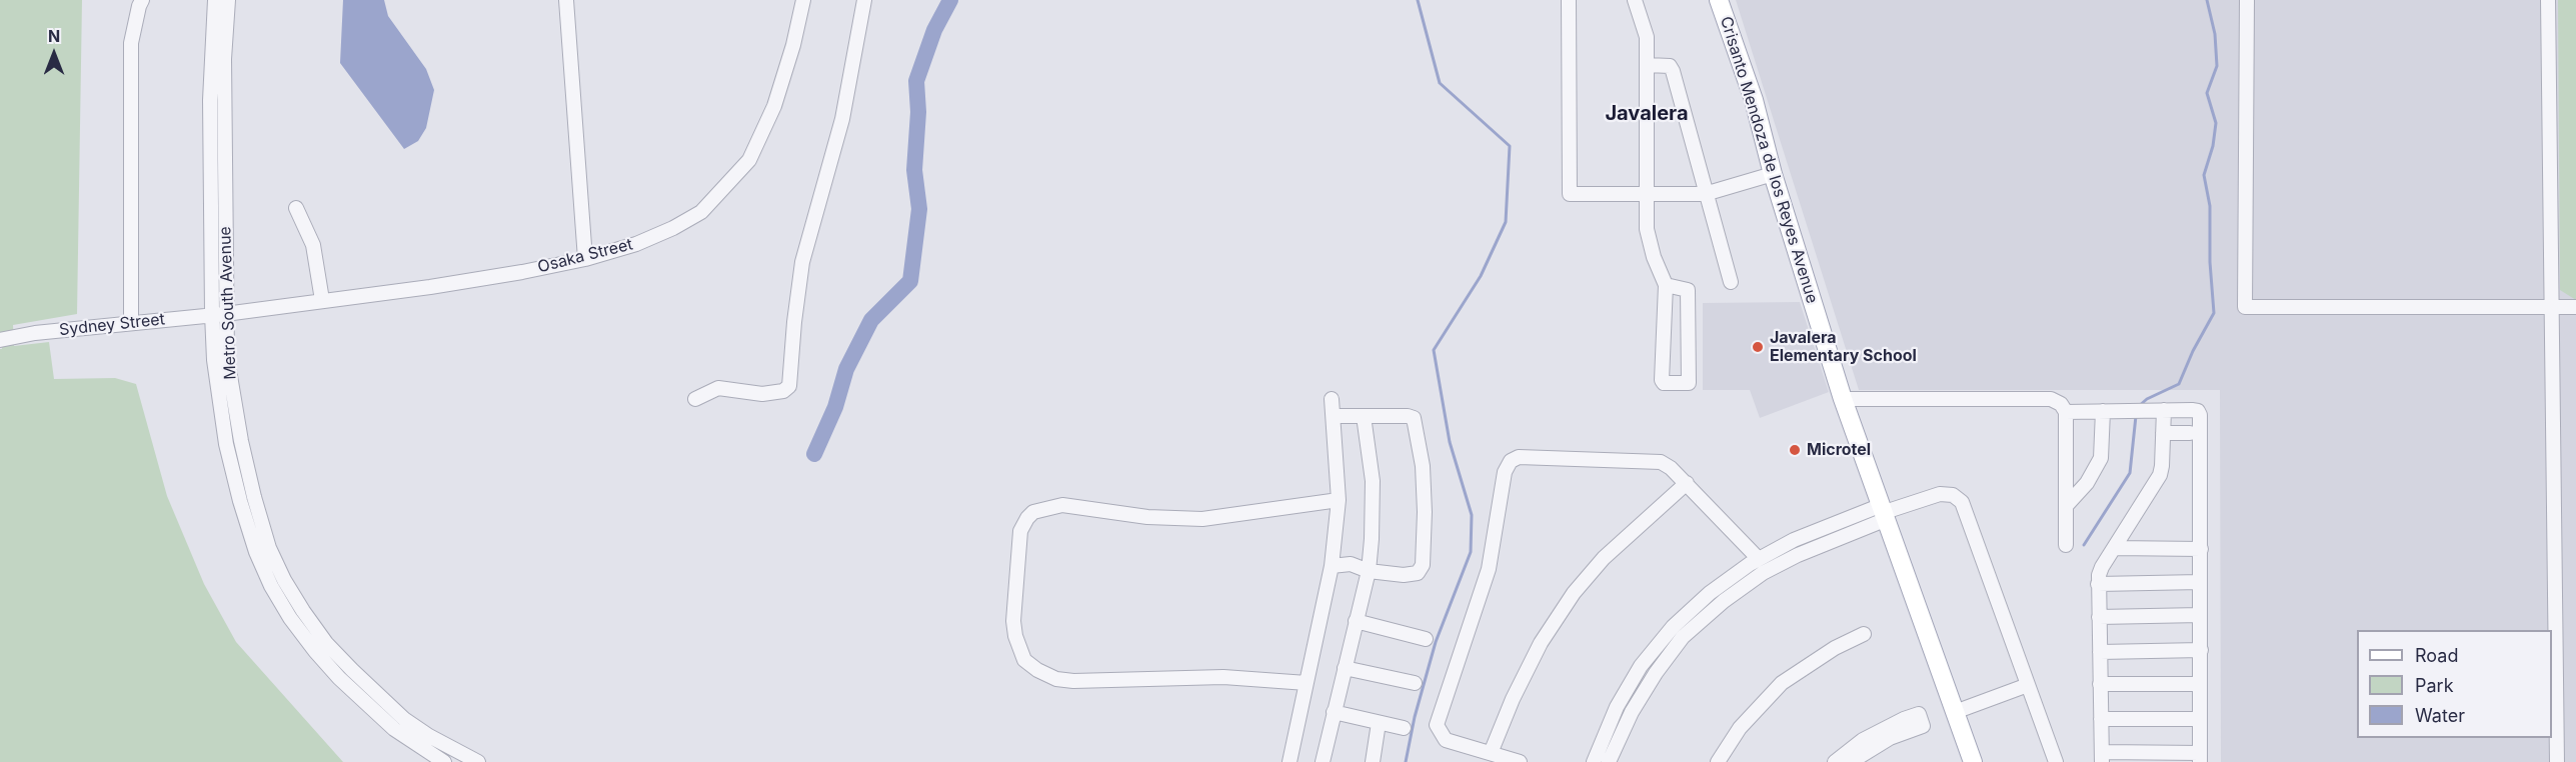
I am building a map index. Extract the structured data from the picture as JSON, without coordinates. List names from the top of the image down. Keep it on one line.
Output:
{"streets":{"main road":["Crisanto Mendoza de los Reyes Avenue"],"street":["Osaka Street","Metro South Avenue","Sydney Street"]},"crossings":[["Osaka Street","Metro South Avenue"],["Osaka Street","Sydney Street"],["Metro South Avenue","Sydney Street"]],"districts":["Javalera"],"places":["Javalera Elementary School","Microtel"],"legend":["Road","Park","Water"],"north":"top"}
